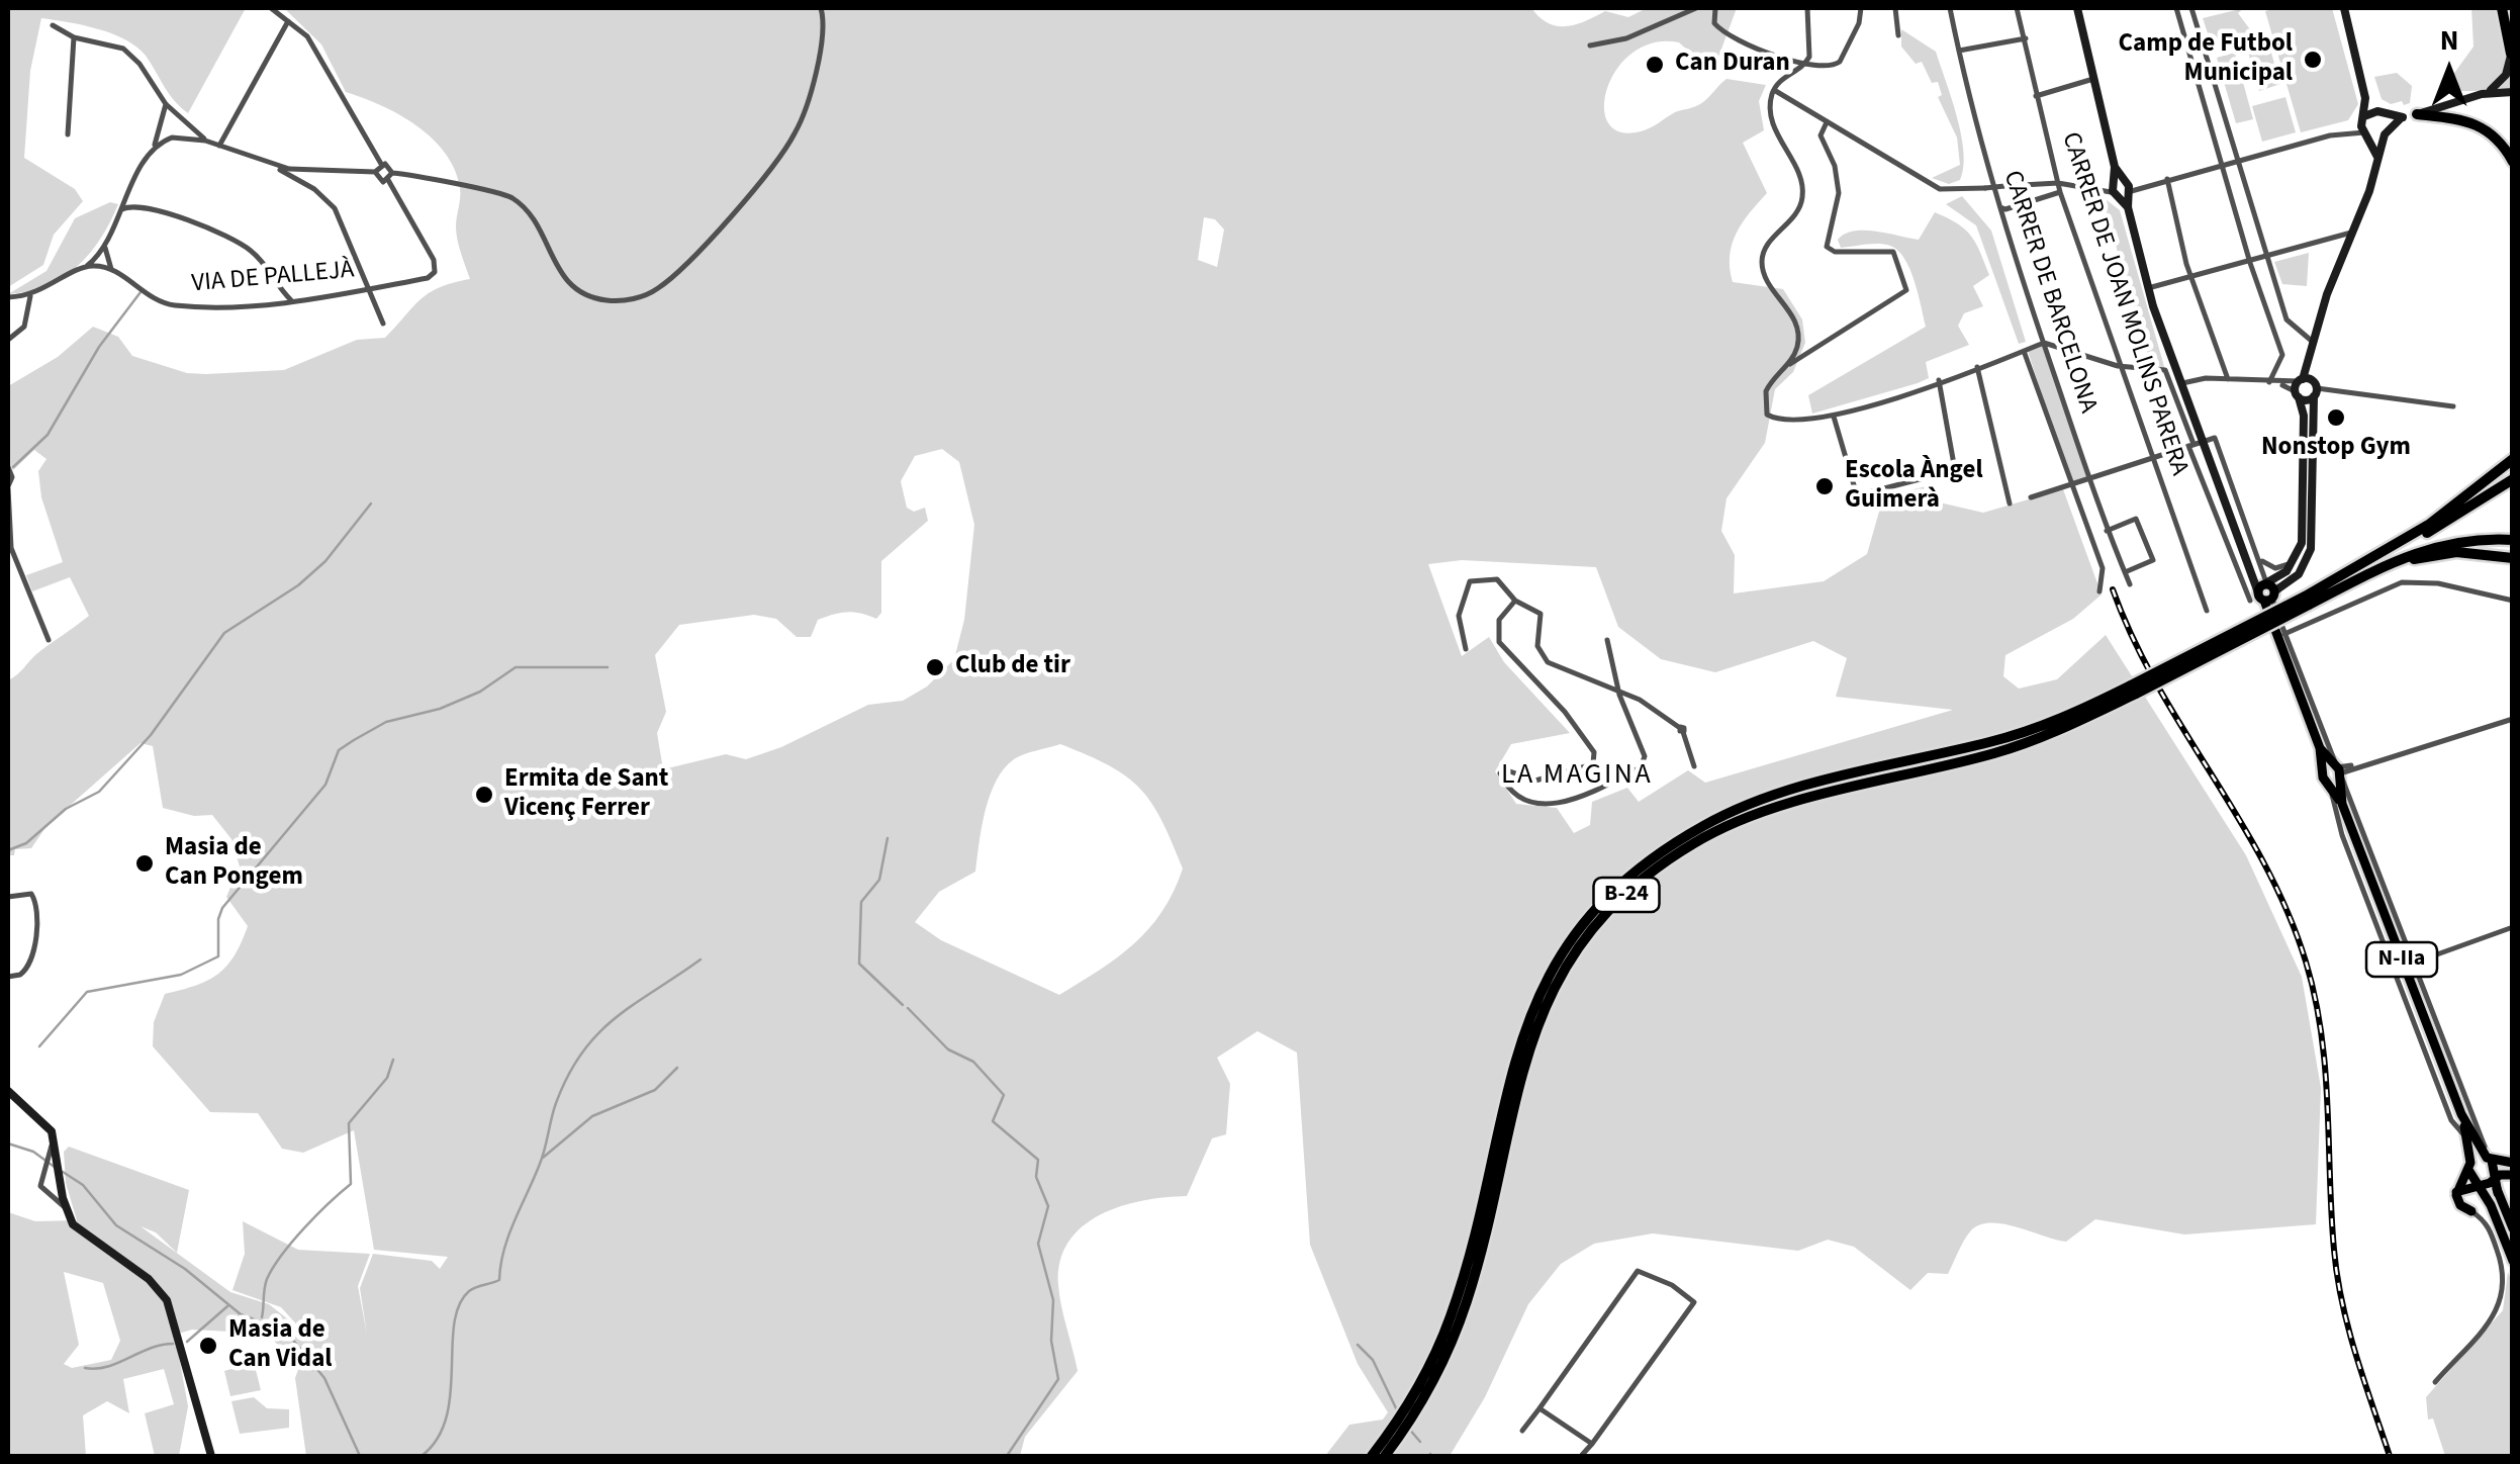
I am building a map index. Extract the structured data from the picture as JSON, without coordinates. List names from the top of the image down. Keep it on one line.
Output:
{"streets":{"highway":["B-24"],"main road":["N-IIa"],"street":["VIA DE PALLEJÀ","CARRER DE BARCELONA","CARRER DE JOAN MOLINS PARERA"]},"districts":["LA MAGINA"],"places":["Camp de Futbol Municipal","Can Duran","Nonstop Gym","Escola Àngel Guimerà","Club de tir","Ermita de Sant Vicenç Ferrer","Masia de Can Pongem","Masia de Can Vidal"],"north":"top"}
